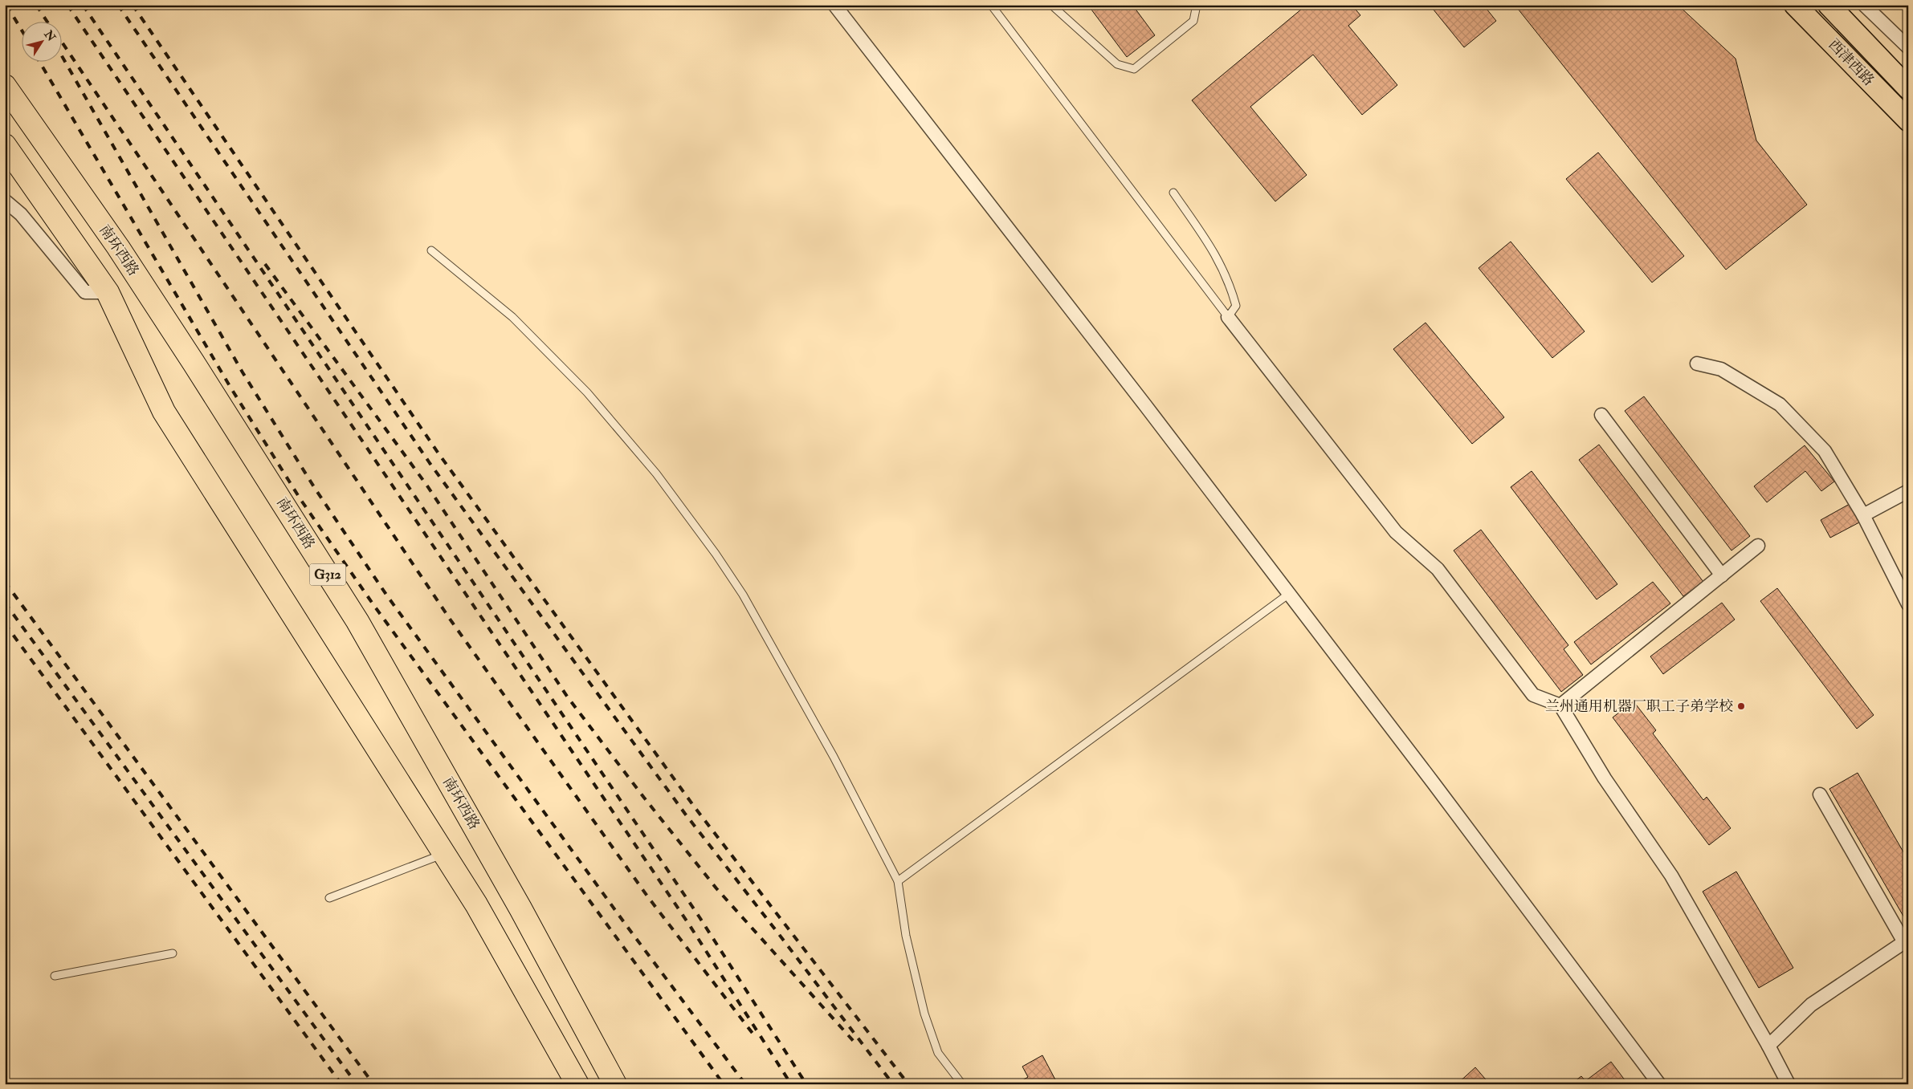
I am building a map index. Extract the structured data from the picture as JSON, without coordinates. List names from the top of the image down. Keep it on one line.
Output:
{"streets":{"highway":["南环西路","G312"],"main road":["西津西路"]},"places":["兰州通用机器厂职工子弟学校"],"north":"top right"}
